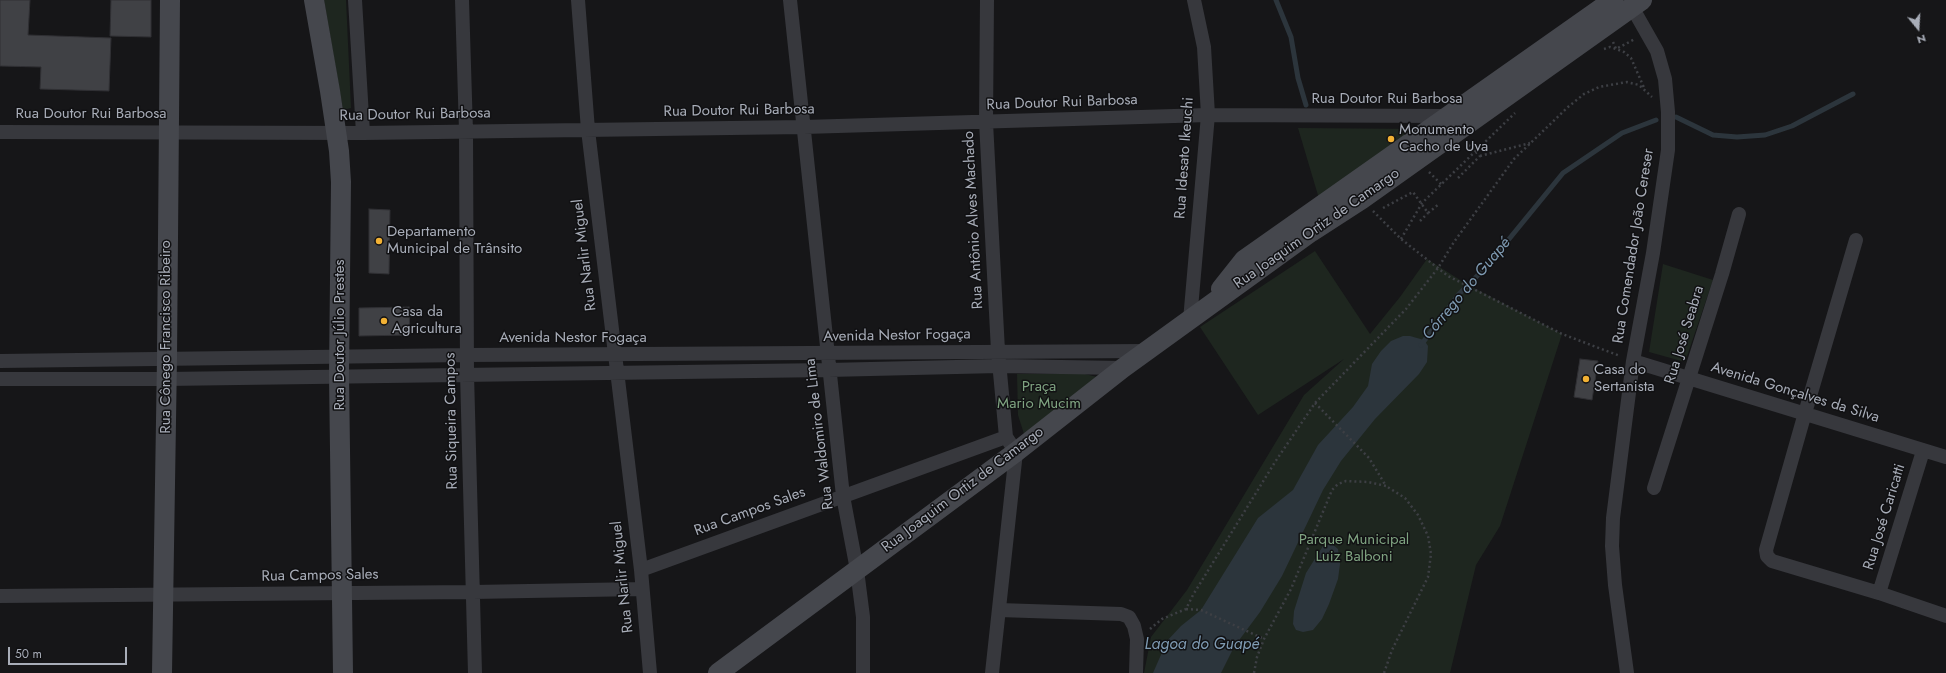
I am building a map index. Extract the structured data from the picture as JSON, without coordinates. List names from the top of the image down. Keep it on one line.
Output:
{"streets":{"main road":["Rua Joaquim Ortiz de Camargo","Rua Doutor Júlio Prestes","Rua Cônego Francisco Ribeiro"],"street":["Rua Doutor Rui Barbosa","Rua Idesato Ikeuchi","Rua Antônio Alves Machado","Rua Comendador João Cereser","Rua Narlir Miguel","Rua José Seabra","Avenida Nestor Fogaça","Avenida Gonçalves da Silva","Rua Siqueira Campos","Rua Waldomiro de Lima","Rua Campos Sales","Rua José Caricatti"]},"crossings":[["Rua Doutor Rui Barbosa","Rua Idesato Ikeuchi"],["Rua Doutor Rui Barbosa","Rua Antônio Alves Machado"],["Rua Doutor Rui Barbosa","Rua Joaquim Ortiz de Camargo"],["Rua Doutor Rui Barbosa","Rua Narlir Miguel"],["Rua Doutor Rui Barbosa","Rua Doutor Júlio Prestes"],["Rua Doutor Rui Barbosa","Rua Cônego Francisco Ribeiro"],["Rua Doutor Rui Barbosa","Rua Siqueira Campos"],["Rua Doutor Rui Barbosa","Rua Waldomiro de Lima"],["Rua Idesato Ikeuchi","Rua Joaquim Ortiz de Camargo"],["Rua Antônio Alves Machado","Rua Joaquim Ortiz de Camargo"],["Rua Antônio Alves Machado","Avenida Nestor Fogaça"],["Rua Antônio Alves Machado","Rua Campos Sales"],["Rua Joaquim Ortiz de Camargo","Rua Comendador João Cereser"],["Rua Joaquim Ortiz de Camargo","Avenida Nestor Fogaça"],["Rua Joaquim Ortiz de Camargo","Rua Waldomiro de Lima"],["Rua Joaquim Ortiz de Camargo","Rua Campos Sales"],["Rua Comendador João Cereser","Avenida Gonçalves da Silva"],["Rua Narlir Miguel","Avenida Nestor Fogaça"],["Rua Narlir Miguel","Rua Campos Sales"],["Rua Doutor Júlio Prestes","Avenida Nestor Fogaça"],["Rua Doutor Júlio Prestes","Rua Campos Sales"],["Rua José Seabra","Avenida Gonçalves da Silva"],["Avenida Nestor Fogaça","Rua Cônego Francisco Ribeiro"],["Avenida Nestor Fogaça","Rua Siqueira Campos"],["Avenida Nestor Fogaça","Rua Waldomiro de Lima"],["Rua Cônego Francisco Ribeiro","Rua Campos Sales"],["Avenida Gonçalves da Silva","Rua José Caricatti"],["Rua Siqueira Campos","Rua Campos Sales"],["Rua Waldomiro de Lima","Rua Campos Sales"]],"water":["Córrego do Guapé","Lagoa do Guapé"],"parks":["Praça Mario Mucim","Parque Municipal Luiz Balboni"],"places":["Monumento Cacho de Uva","Departamento Municipal de Trânsito","Casa da Agricultura","Casa do Sertanista"],"scale_bar":"50 m","north":"bottom"}
